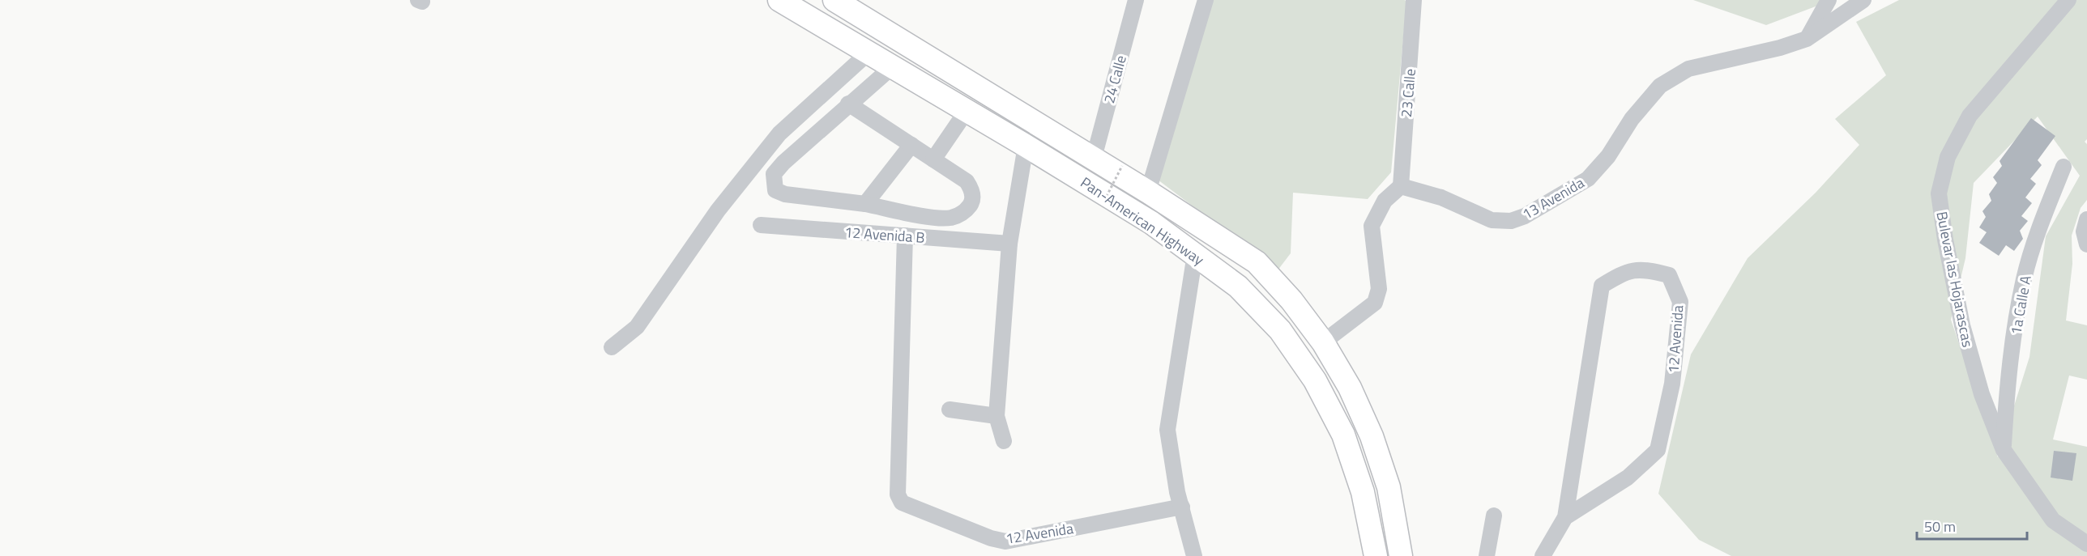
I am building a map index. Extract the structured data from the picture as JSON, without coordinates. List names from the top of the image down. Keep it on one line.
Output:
{"streets":{"highway":["Pan-American Highway"],"street":["24 Calle","23 Calle","13 Avenida","12 Avenida B","Bulevar las Hojarascas","1a Calle A","12 Avenida"]},"crossings":[["24 Calle","Pan-American Highway"],["23 Calle","13 Avenida"],["12 Avenida B","12 Avenida"],["Bulevar las Hojarascas","1a Calle A"]],"scale_bar":"50 m"}
